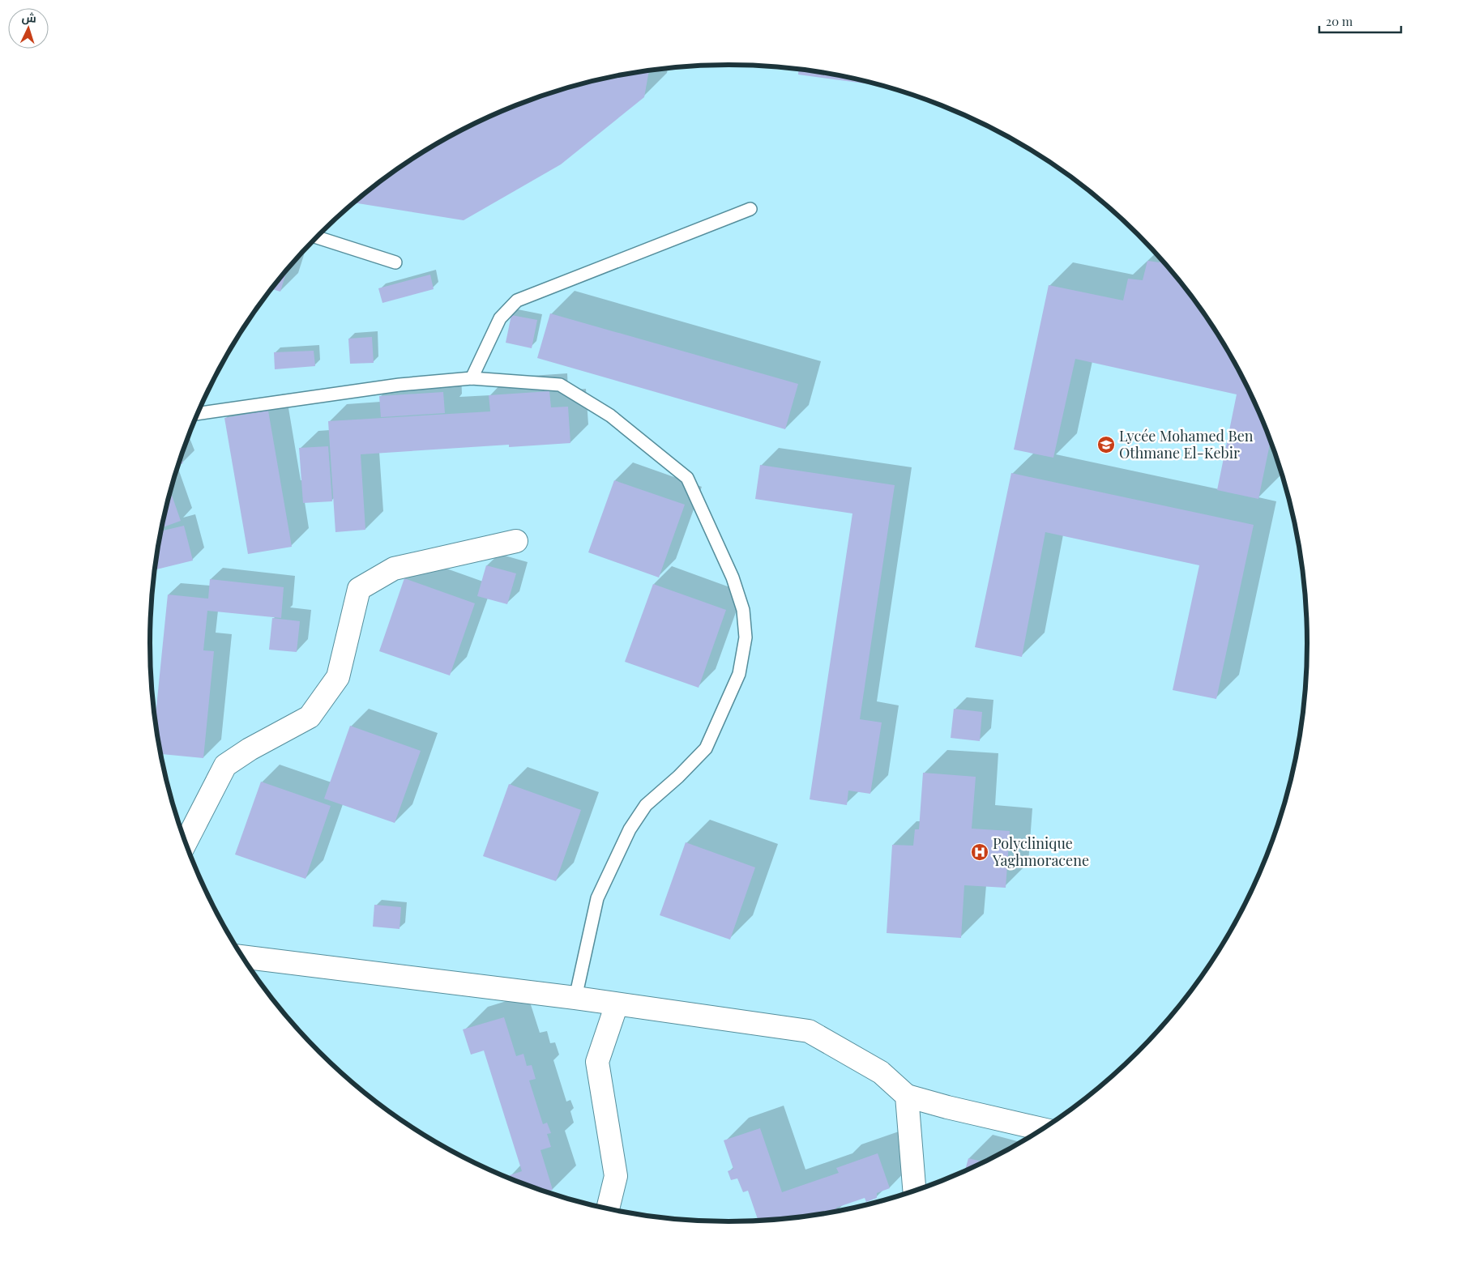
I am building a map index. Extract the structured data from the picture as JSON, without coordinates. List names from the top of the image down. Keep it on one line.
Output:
{"places":{"school or university":["Lycée Mohamed Ben Othmane El-Kebir"],"hospital":["Polyclinique Yaghmoracene"]},"scale_bar":"20 m","north":"top"}
